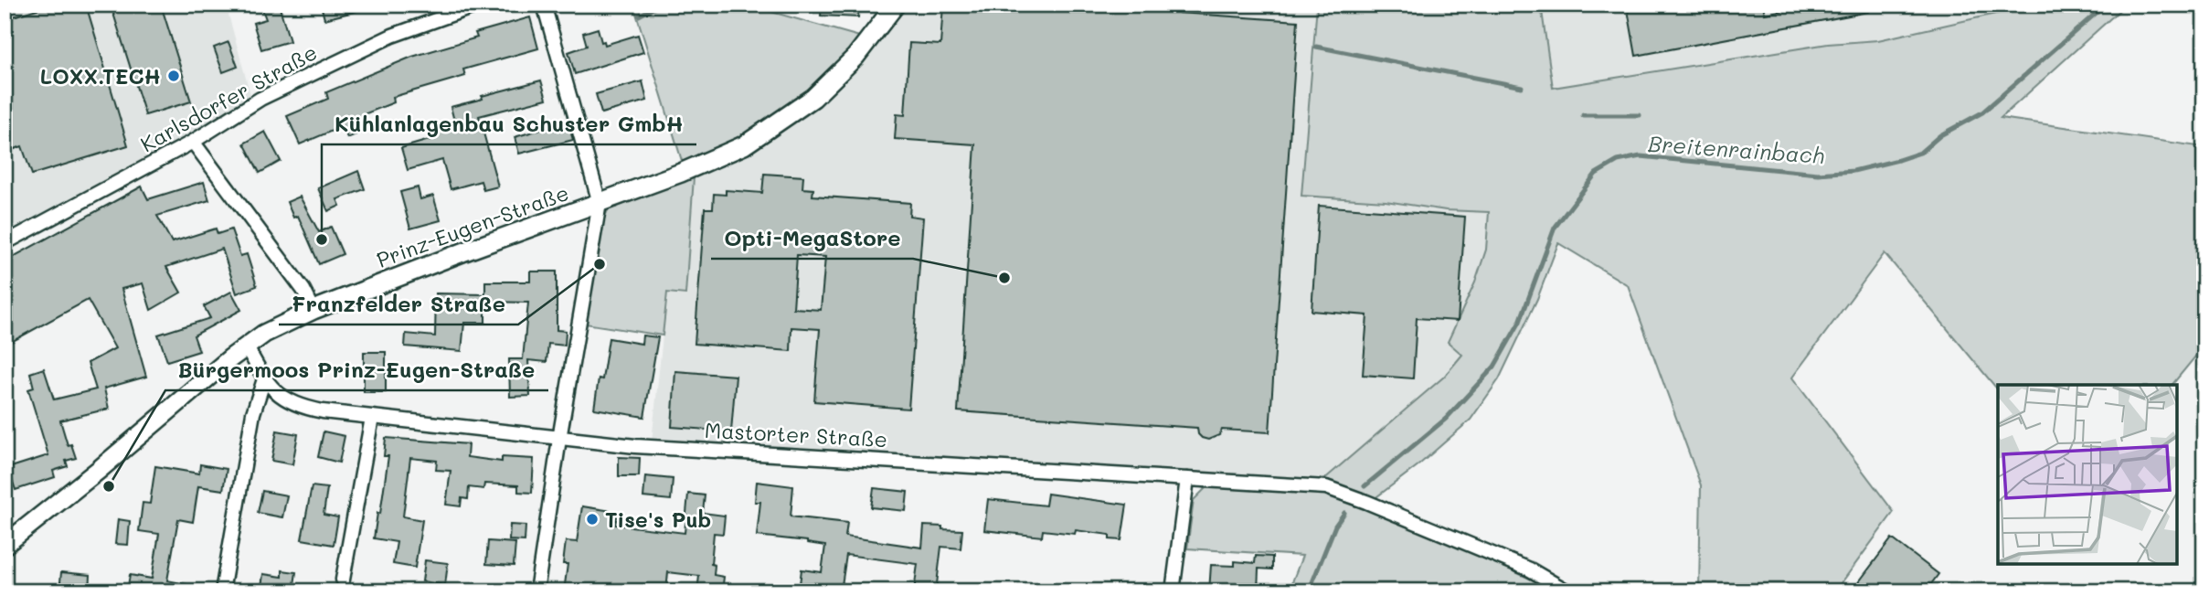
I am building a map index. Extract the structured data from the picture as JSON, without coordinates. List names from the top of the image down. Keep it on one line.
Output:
{"streets":{"street":["Karlsdorfer Straße","Prinz-Eugen-Straße","Mastorter Straße"]},"crossings":[["Prinz-Eugen-Straße","Mastorter Straße"]],"water":["Breitenrainbach"],"places":["LOXX.TECH","Kühlanlagenbau Schuster GmbH","Franzfelder Straße","Opti-MegaStore","Bürgermoos Prinz-Eugen-Straße","Tise's Pub"]}
